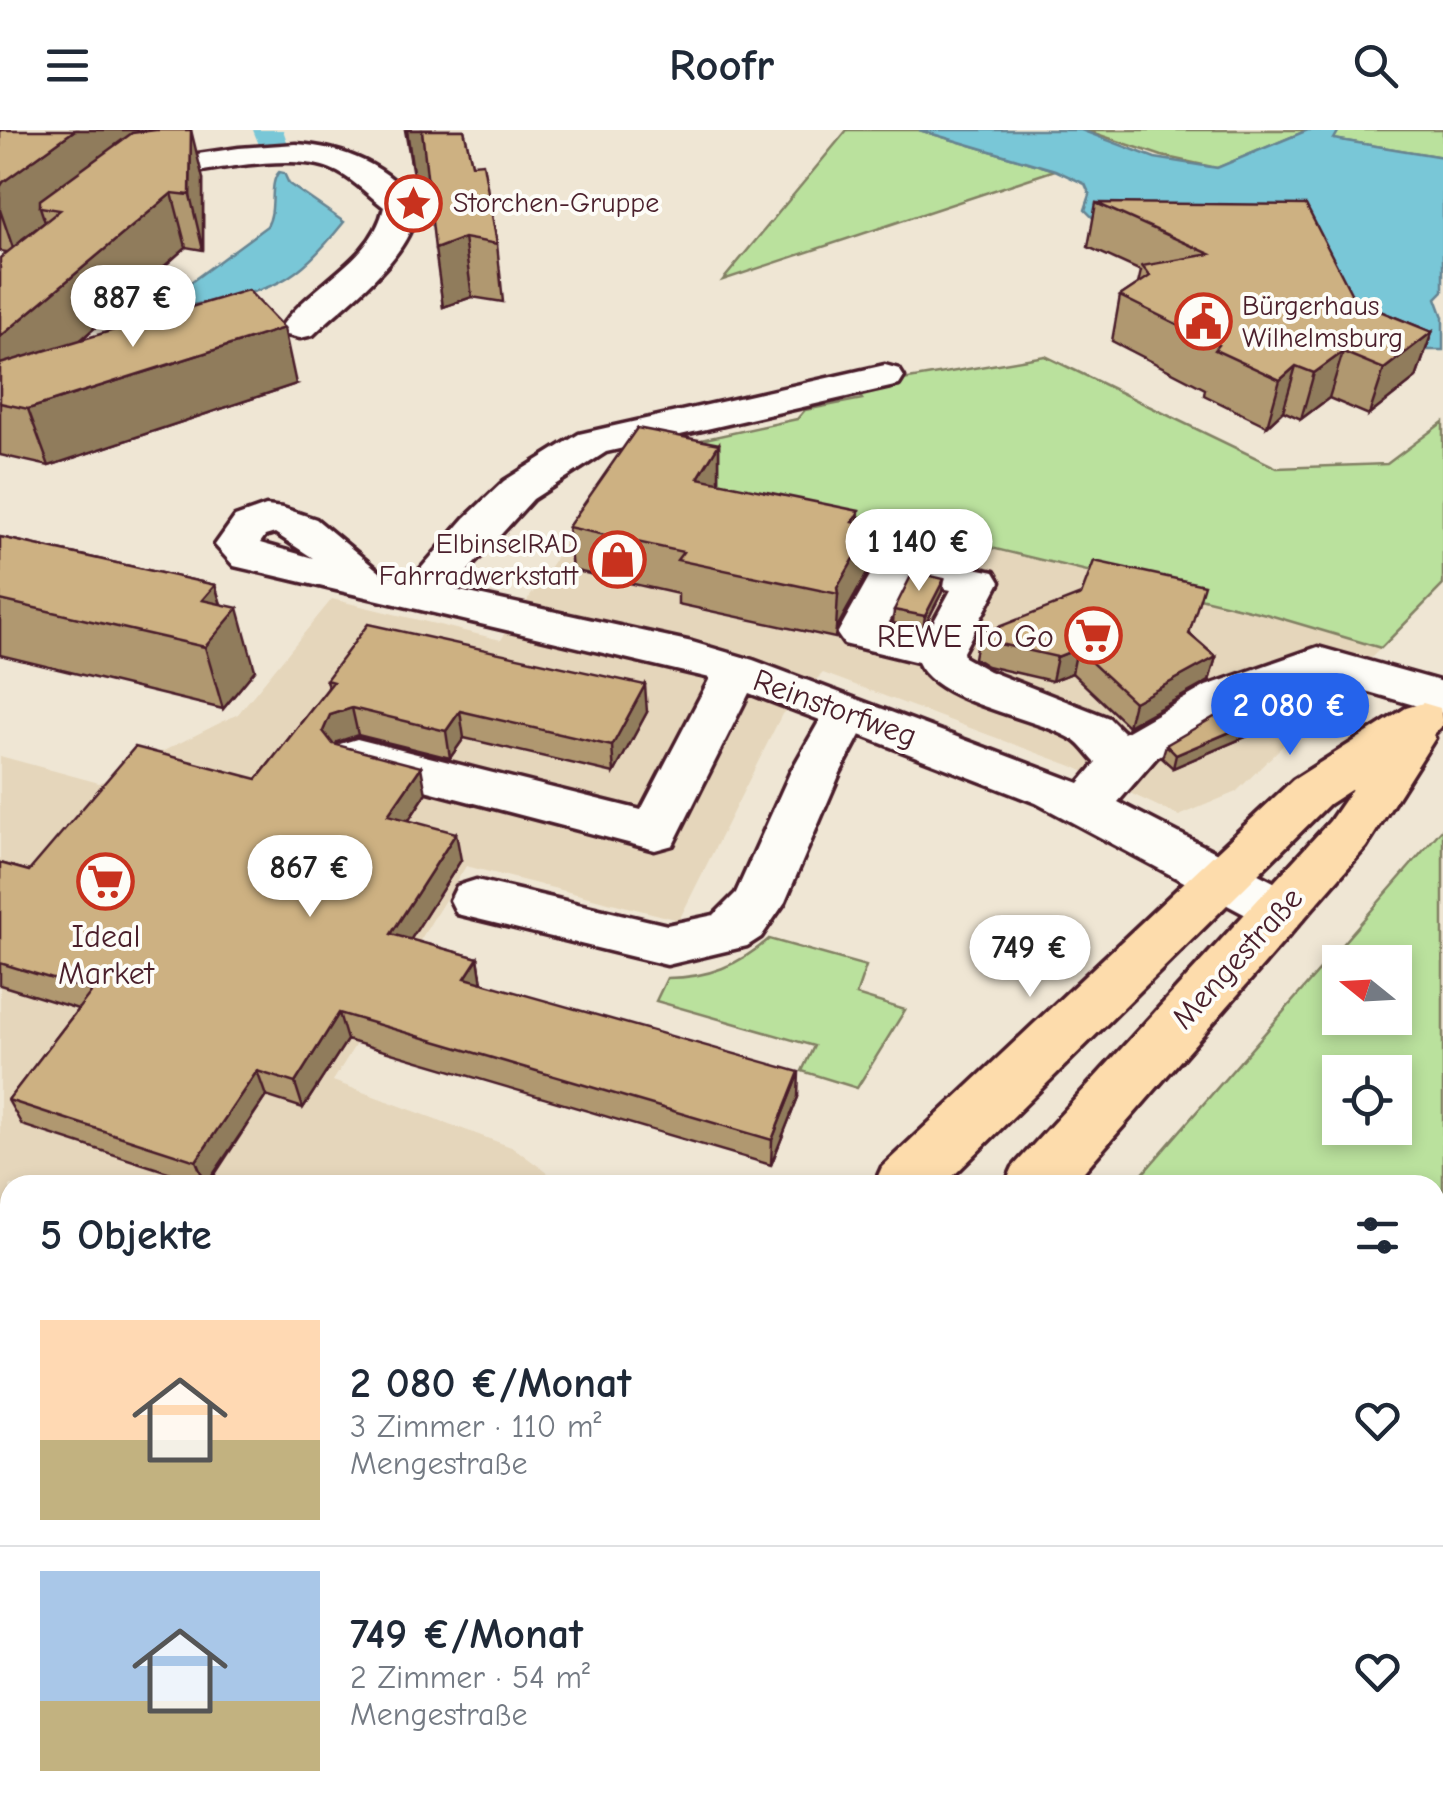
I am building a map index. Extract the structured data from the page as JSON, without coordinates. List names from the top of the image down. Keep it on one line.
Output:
{"streets":{"main road":["Mengestraße"],"street":["Reinstorfweg"]},"crossings":[["Reinstorfweg","Mengestraße"]],"places":{"place":["Storchen-Gruppe"],"public building":["Bürgerhaus Wilhelmsburg"],"shop":["ElbinselRAD Fahrradwerkstatt"],"supermarket":["REWE To Go","Ideal Market"]},"north":"left","page":{"header":"Roofr","price":["887 €","1 140 €","2 080 €","867 €","749 €"],"heading":"5 Objekte","list":[{"name":"2 080 €/Monat","note":"3 Zimmer · 110 m² · Mengestraße"},{"name":"749 €/Monat","note":"2 Zimmer · 54 m² · Mengestraße"}]}}
